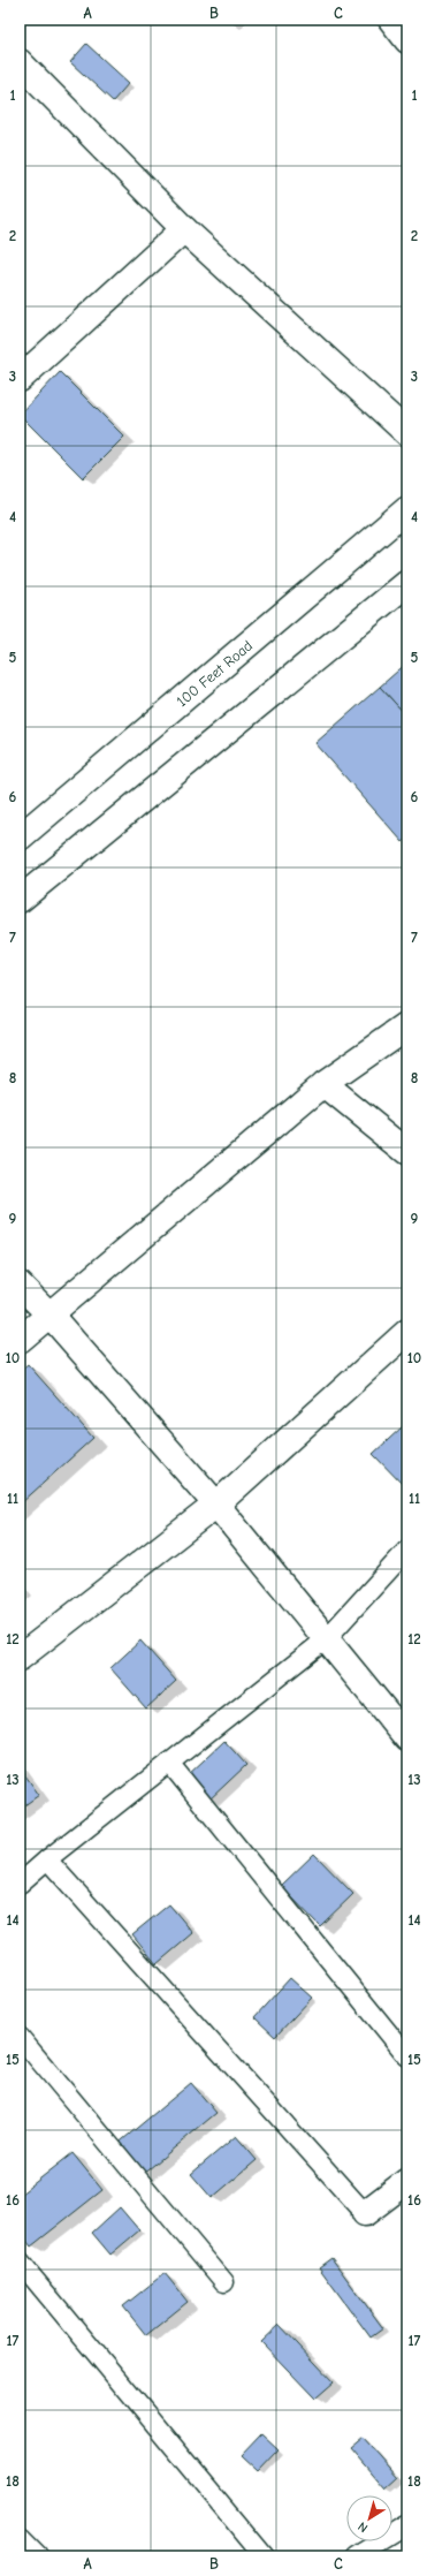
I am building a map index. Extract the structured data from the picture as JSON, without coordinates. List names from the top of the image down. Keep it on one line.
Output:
{"streets":{"street":["100 Feet Road"]},"north":"bottom left","grid":{"columns":["A","B","C"],"rows":["1","2","3","4","5","6","7","8","9","10","11","12","13","14","15","16","17","18"]}}
